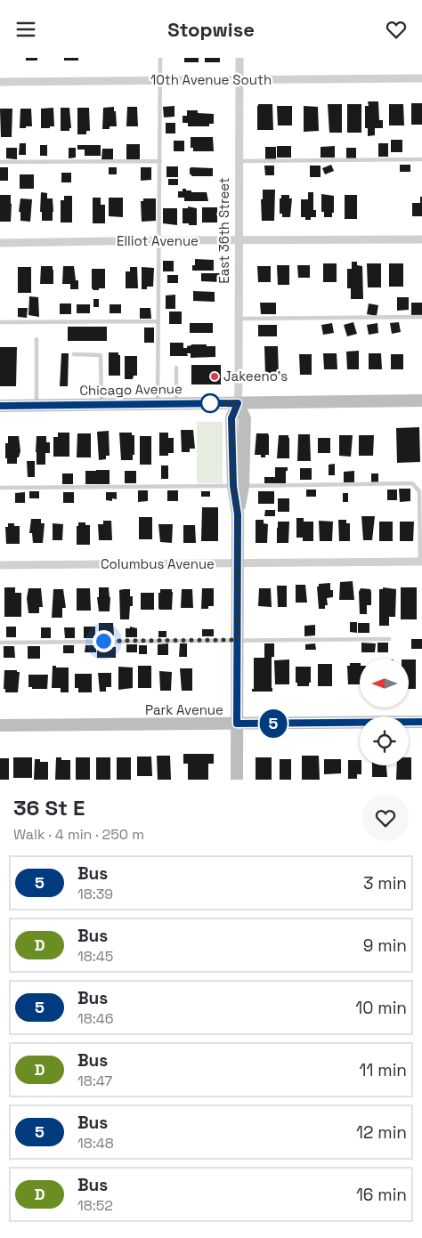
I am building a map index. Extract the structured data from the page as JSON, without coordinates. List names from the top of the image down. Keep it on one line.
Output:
{"streets":{"street":["10th Avenue South","East 36th Street","Elliot Avenue","Chicago Avenue","Columbus Avenue","Park Avenue"]},"crossings":[["10th Avenue South","East 36th Street"],["East 36th Street","Elliot Avenue"],["East 36th Street","Chicago Avenue"],["East 36th Street","Columbus Avenue"],["East 36th Street","Park Avenue"]],"places":["Jakeeno's"],"lines":["bus line 5"],"north":"left","page":{"header":"Stopwise","on_map":"5","heading":["36 St E","Walk · 4 min · 250 m"],"list":[{"mark":"5","name":"Bus","note":"18:39","value":"3 min"},{"mark":"D","name":"Bus","note":"18:45","value":"9 min"},{"mark":"5","name":"Bus","note":"18:46","value":"10 min"},{"mark":"D","name":"Bus","note":"18:47","value":"11 min"},{"mark":"5","name":"Bus","note":"18:48","value":"12 min"},{"mark":"D","name":"Bus","note":"18:52","value":"16 min"}]}}
